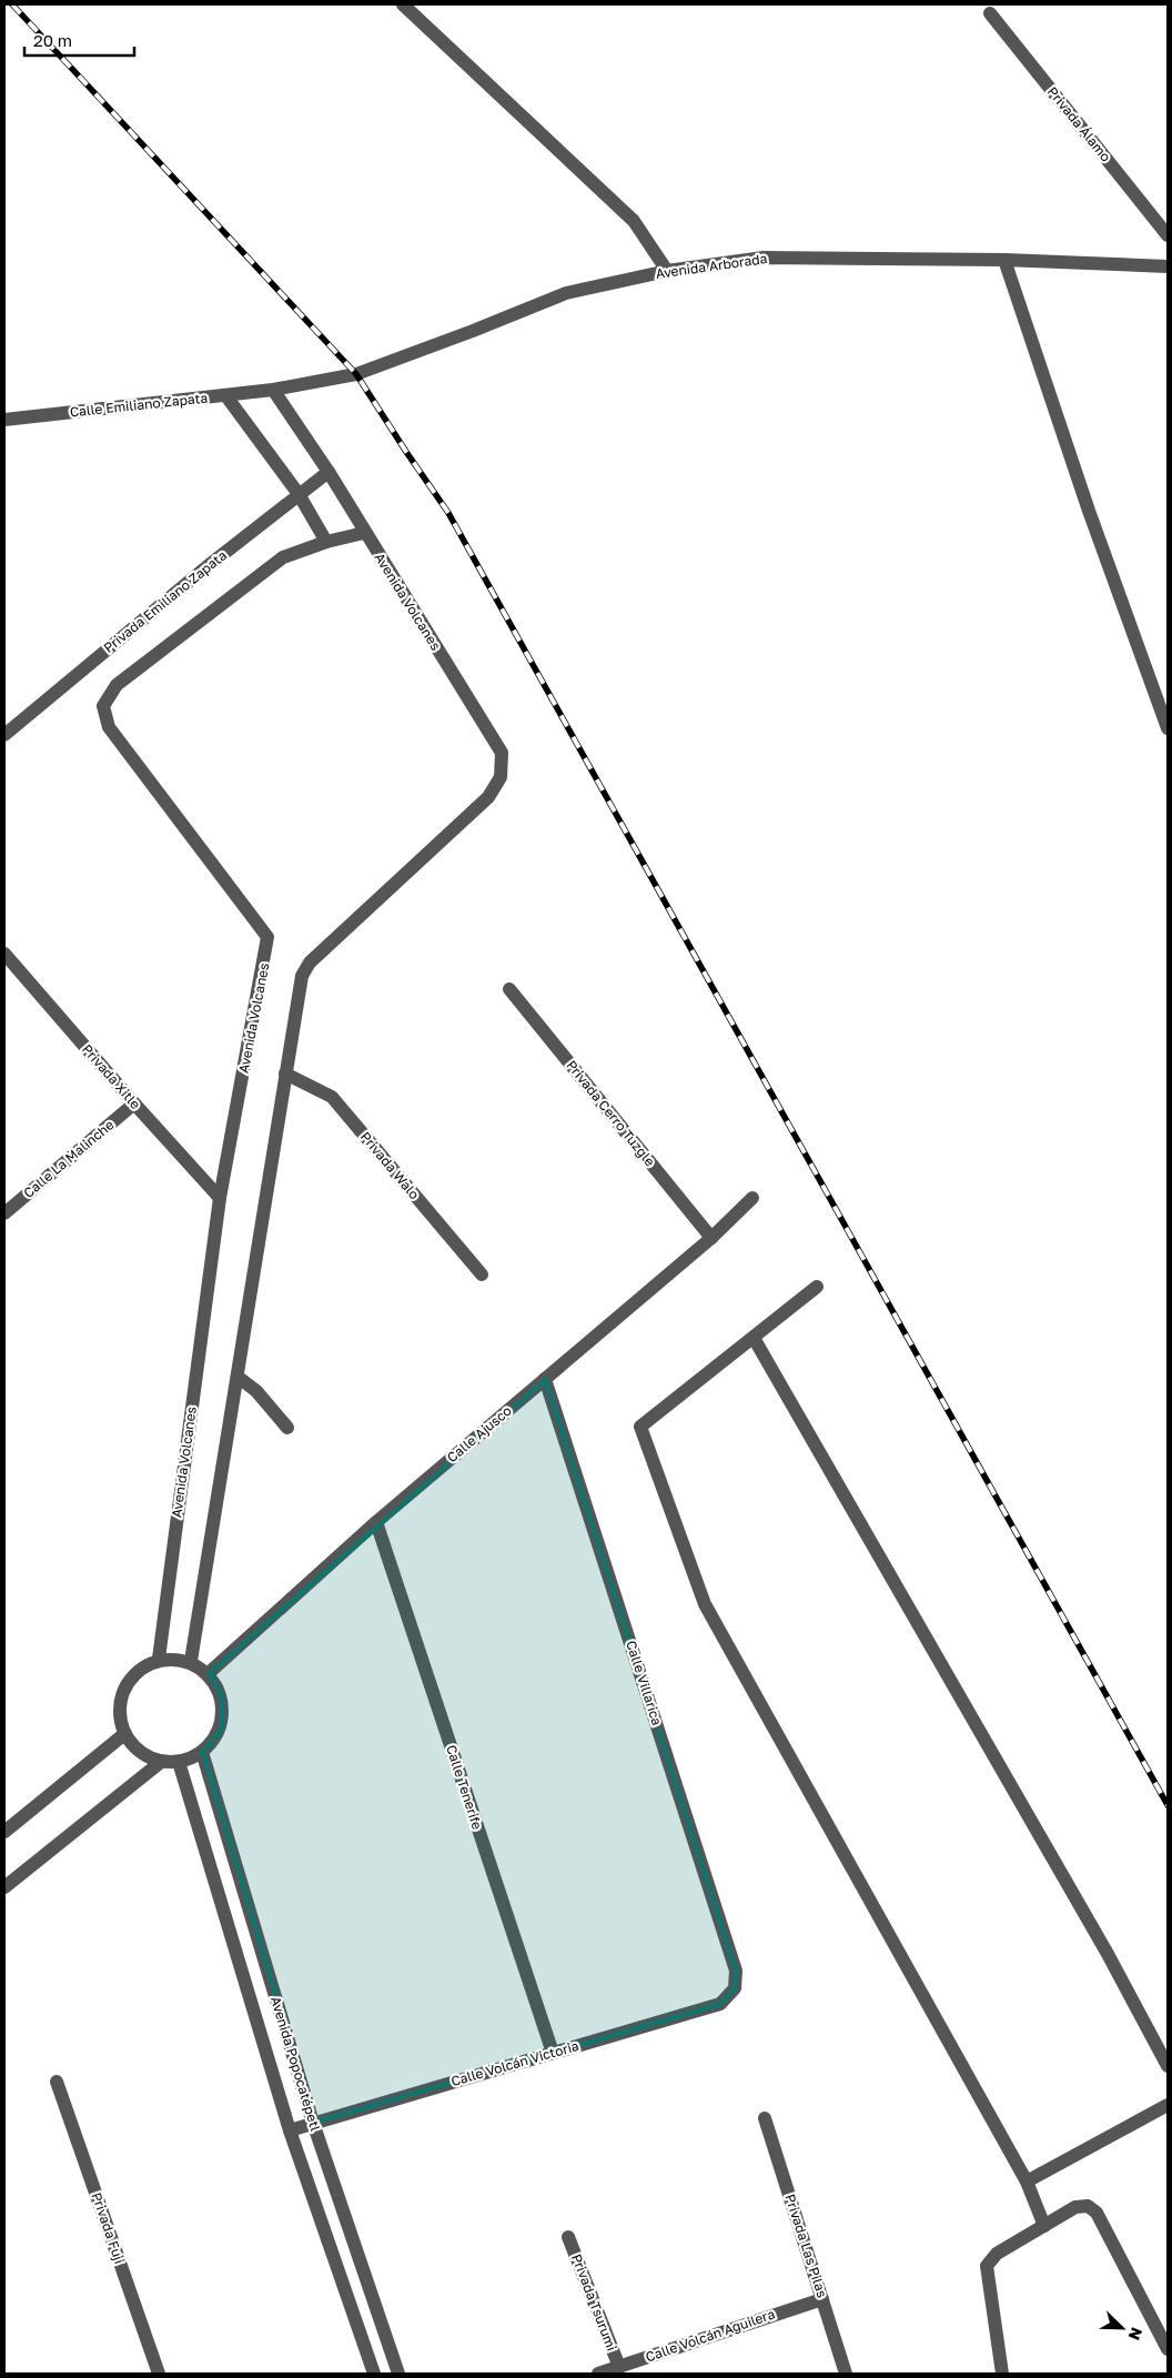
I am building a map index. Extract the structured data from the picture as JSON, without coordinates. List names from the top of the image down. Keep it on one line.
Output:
{"streets":{"street":["Privada Álamo","Avenida Arborada","Calle Emiliano Zapata","Privada Emiliano Zapata","Avenida Volcanes","Privada Xitle","Privada Cerro Tuzgle","Calle La Malinche","Privada Walo","Calle Ajusco","Calle Villarica","Calle Tenerife","Avenida Popocatépetl","Calle Volcán Victoria","Privada Fuji","Privada Las Pilas","Privada Tsurumi","Calle Volcán Aguilera"]},"crossings":[["Avenida Arborada","Calle Emiliano Zapata"],["Avenida Arborada","Avenida Volcanes"],["Calle Emiliano Zapata","Avenida Volcanes"],["Privada Emiliano Zapata","Avenida Volcanes"],["Avenida Volcanes","Privada Xitle"],["Avenida Volcanes","Privada Walo"],["Avenida Volcanes","Calle Ajusco"],["Avenida Volcanes","Avenida Popocatépetl"],["Privada Xitle","Calle La Malinche"],["Privada Cerro Tuzgle","Calle Ajusco"],["Calle Ajusco","Calle Villarica"],["Calle Ajusco","Calle Tenerife"],["Calle Ajusco","Avenida Popocatépetl"],["Calle Villarica","Calle Volcán Victoria"],["Calle Tenerife","Calle Volcán Victoria"],["Avenida Popocatépetl","Calle Volcán Victoria"],["Privada Las Pilas","Calle Volcán Aguilera"],["Privada Tsurumi","Calle Volcán Aguilera"]],"scale_bar":"20 m","north":"bottom right"}
